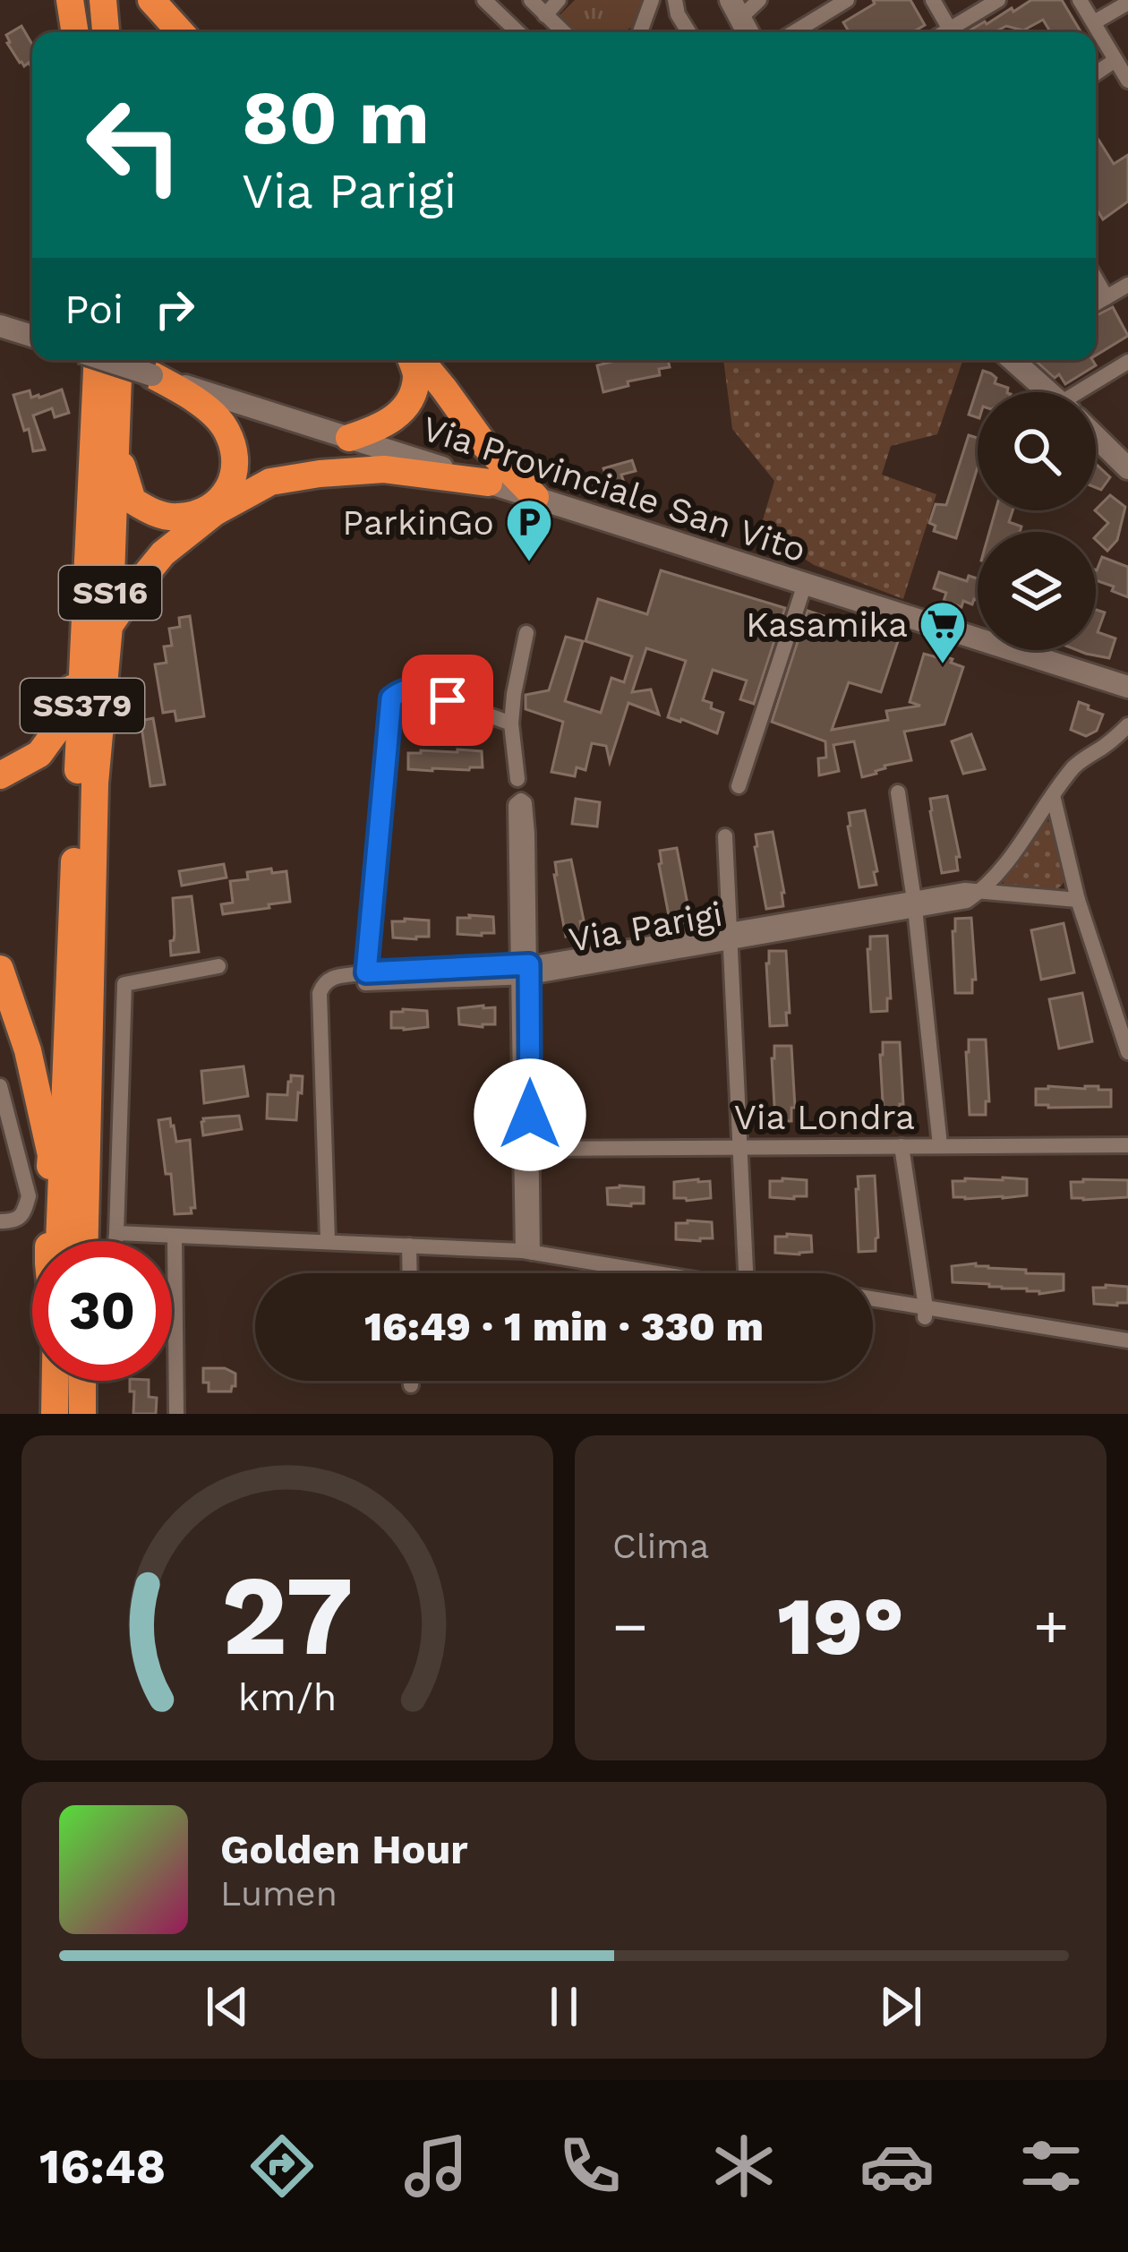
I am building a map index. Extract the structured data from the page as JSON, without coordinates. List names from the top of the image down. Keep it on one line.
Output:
{"streets":{"highway":["SS16","SS379"],"main road":["Via Provinciale San Vito"],"street":["Via Parigi","Via Londra"]},"places":{"parking":["ParkinGo"],"supermarket":["Kasamika"]},"page":{"turn":["80 m","Via Parigi"],"then":"Poi","limit":"30","trip":"16:49 · 1 min · 330 m","tile":"Clima","heat":["−","19°","+"],"song":["Golden Hour","Lumen"],"tabs":"16:48","gauge":["27","km/h"]}}
